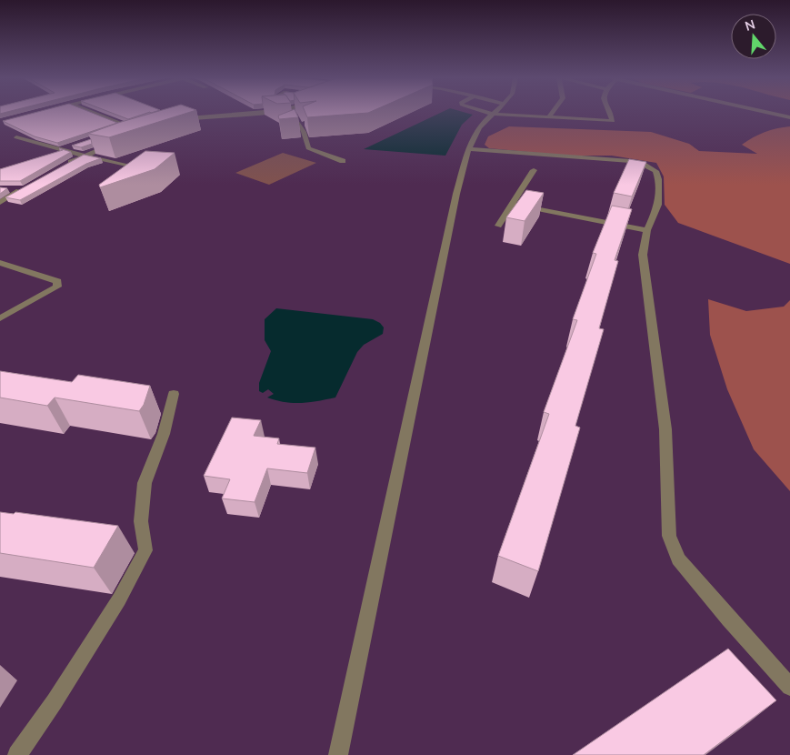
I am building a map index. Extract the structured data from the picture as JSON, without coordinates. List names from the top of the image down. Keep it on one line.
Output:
{"north":"top"}
